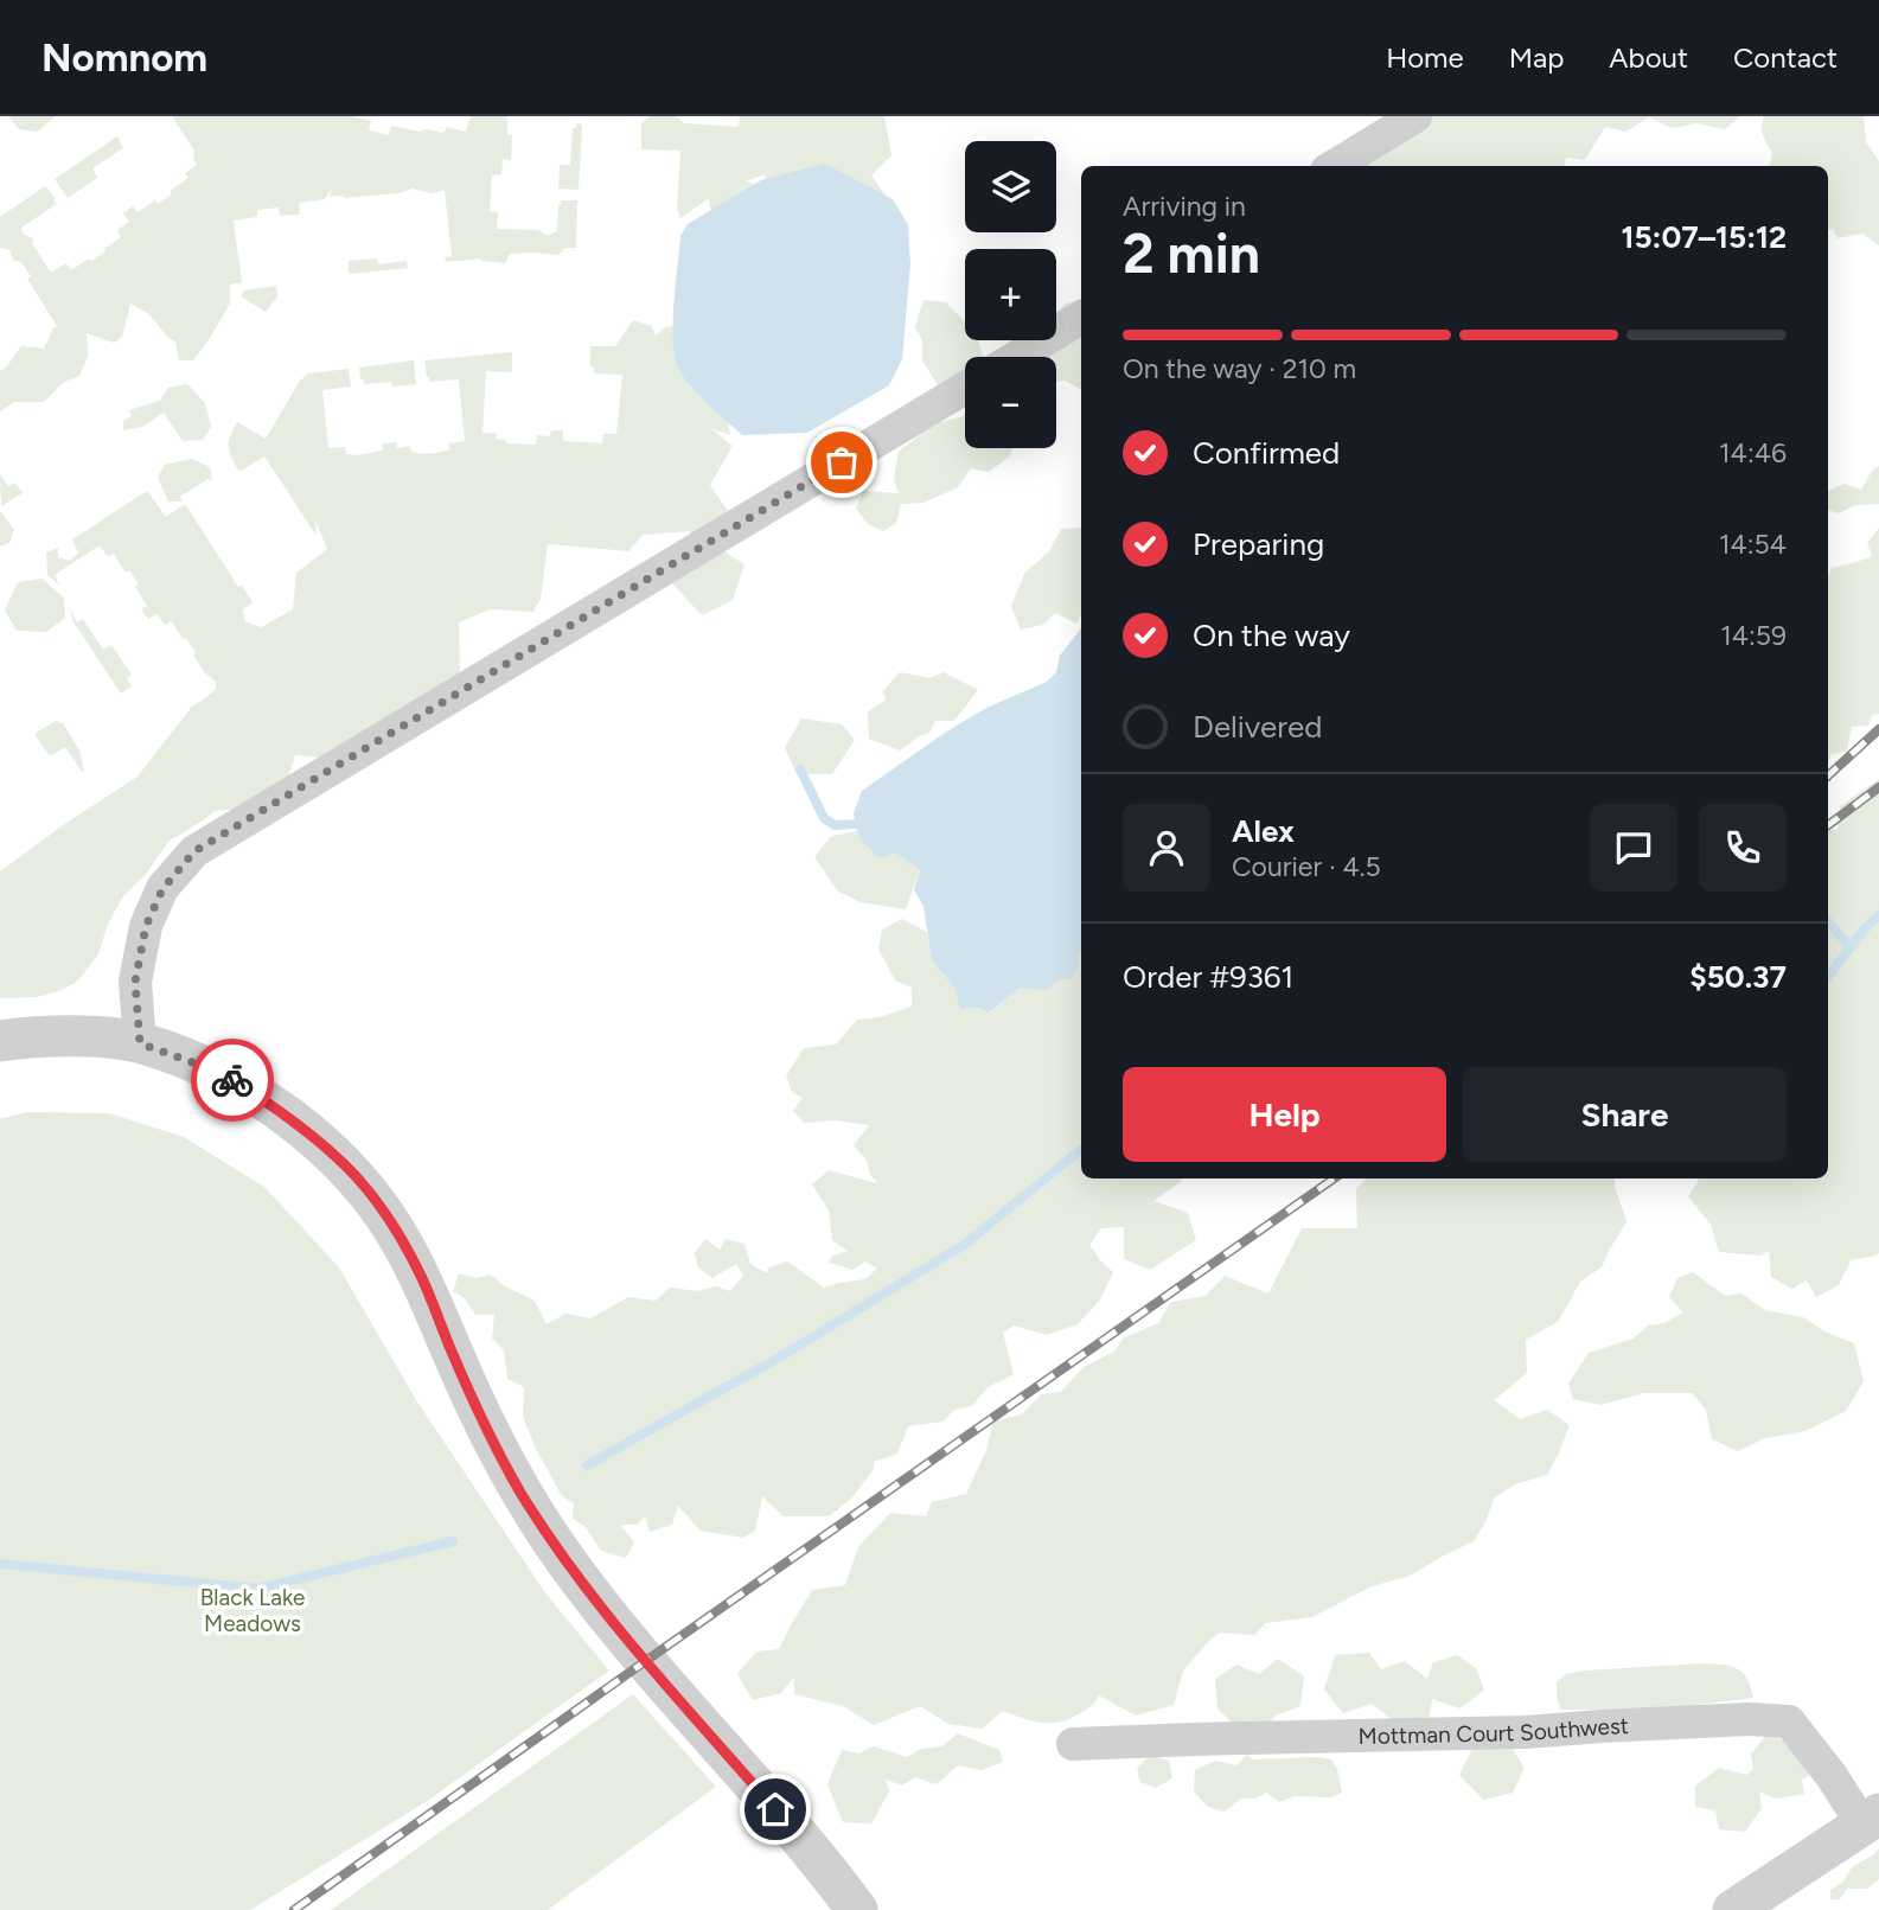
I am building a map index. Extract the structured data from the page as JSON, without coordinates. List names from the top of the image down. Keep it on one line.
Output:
{"streets":{"street":["Mottman Court Southwest"]},"parks":["Black Lake Meadows"],"page":{"header":"Nomnom","nav":["Home","Map","About","Contact"],"map_buttons":["+","−"],"heading":["2 min","Arriving in","15:07–15:12"],"panel":["Alex","Courier · 4.5","Order #9361","$50.37"],"bar":"On the way · 210 m","list":[["Confirmed","14:46"],["Preparing","14:54"],["On the way","14:59"],"Delivered"],"buttons":["Help","Share"]}}
